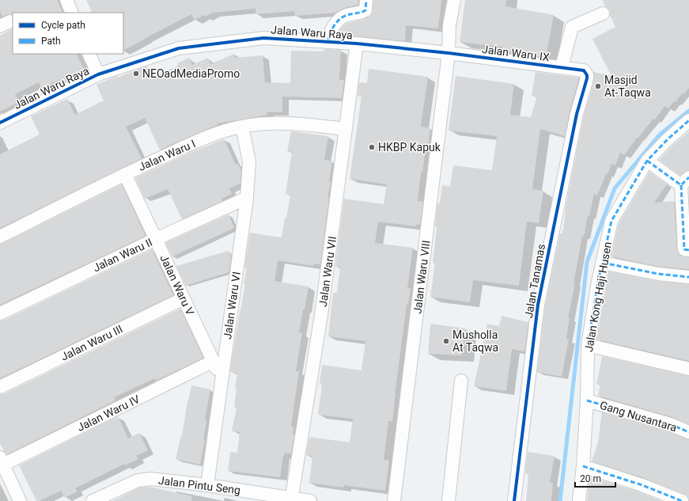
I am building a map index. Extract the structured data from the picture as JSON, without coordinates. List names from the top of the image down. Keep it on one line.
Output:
{"streets":{"street":["Jalan Waru Raya","Jalan Waru IX","Jalan Waru I","Jalan Waru II","Jalan Waru VII","Jalan Waru VIII","Jalan Tanamas","Jalan Waru V","Jalan Kong Haji Husen","Jalan Waru VI","Jalan Waru III","Jalan Waru IV","Gang Nusantara","Jalan Pintu Seng"]},"crossings":[["Jalan Waru Raya","Jalan Waru IX"],["Jalan Waru Raya","Jalan Waru VII"],["Jalan Waru Raya","Jalan Waru VIII"],["Jalan Waru IX","Jalan Waru VIII"],["Jalan Waru IX","Jalan Tanamas"],["Jalan Waru I","Jalan Waru VII"],["Jalan Waru I","Jalan Waru V"],["Jalan Waru I","Jalan Waru VI"],["Jalan Waru II","Jalan Waru V"],["Jalan Waru II","Jalan Waru VI"],["Jalan Waru VII","Jalan Pintu Seng"],["Jalan Waru V","Jalan Waru VI"],["Jalan Waru V","Jalan Waru III"],["Jalan Waru V","Jalan Waru IV"],["Jalan Kong Haji Husen","Gang Nusantara"],["Jalan Waru VI","Jalan Pintu Seng"]],"places":["NEOadMediaPromo","Masjid At-Taqwa","HKBP Kapuk","Musholla At Taqwa"],"legend":["Cycle path","Path"],"scale_bar":"20 m"}
